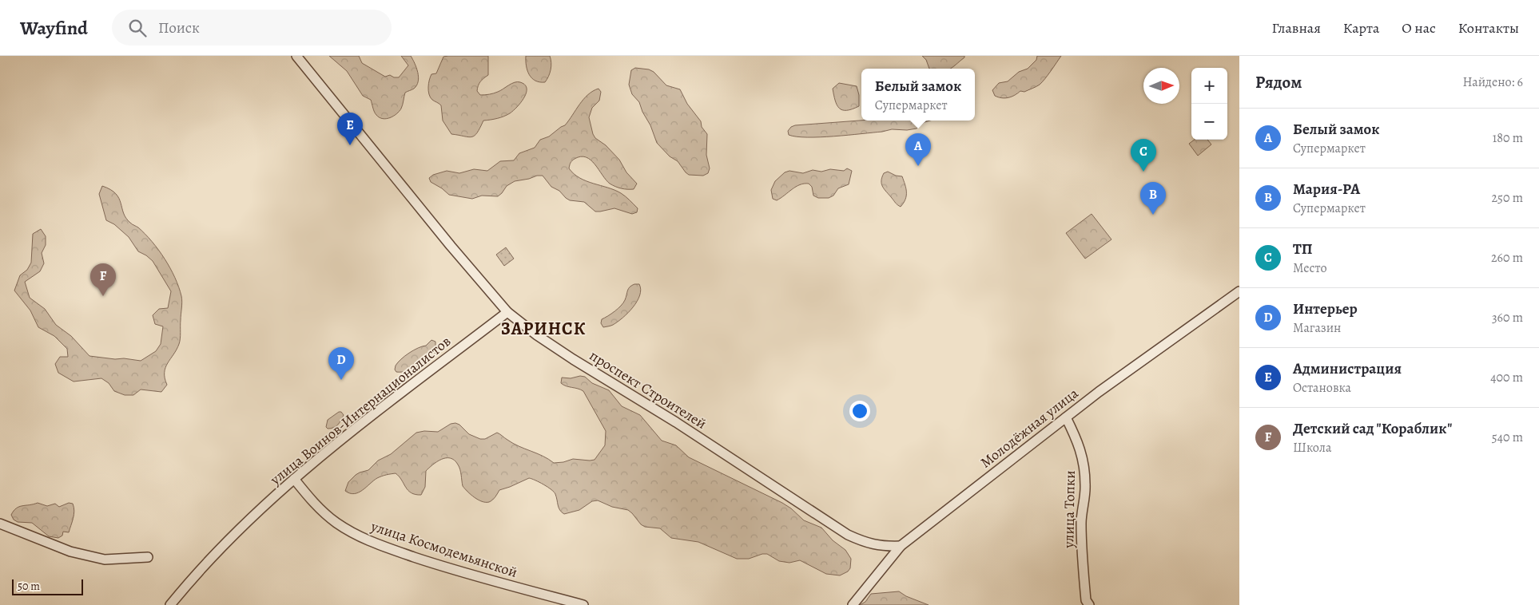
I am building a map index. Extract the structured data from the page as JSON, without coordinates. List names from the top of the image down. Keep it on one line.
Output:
{"streets":{"street":["проспект Строителей","улица Воинов-Интернационалистов","Молодёжная улица","улица Топки","улица Космодемьянской"]},"crossings":[["проспект Строителей","улица Воинов-Интернационалистов"],["проспект Строителей","Молодёжная улица"],["улица Воинов-Интернационалистов","улица Космодемьянской"],["Молодёжная улица","улица Топки"]],"districts":["ЗАРИНСК"],"scale_bar":"50 m","north":"right","page":{"header":"Wayfind","search":"Поиск","nav":["Главная","Карта","О нас","Контакты"],"heading":["Рядом","Найдено: 6"],"map_buttons":["+","−"],"popup":["Белый замок","Супермаркет"],"list":[{"mark":"A","name":"Белый замок","note":"Супермаркет","value":"180 m"},{"mark":"B","name":"Мария-РА","note":"Супермаркет","value":"250 m"},{"mark":"C","name":"ТП","note":"Место","value":"260 m"},{"mark":"D","name":"Интерьер","note":"Магазин","value":"360 m"},{"mark":"E","name":"Администрация","note":"Остановка","value":"400 m"},{"mark":"F","name":"Детский сад \"Кораблик\"","note":"Школа","value":"540 m"}],"pins":["E","A","C","B","F","D"],"scale":"50 m"}}
